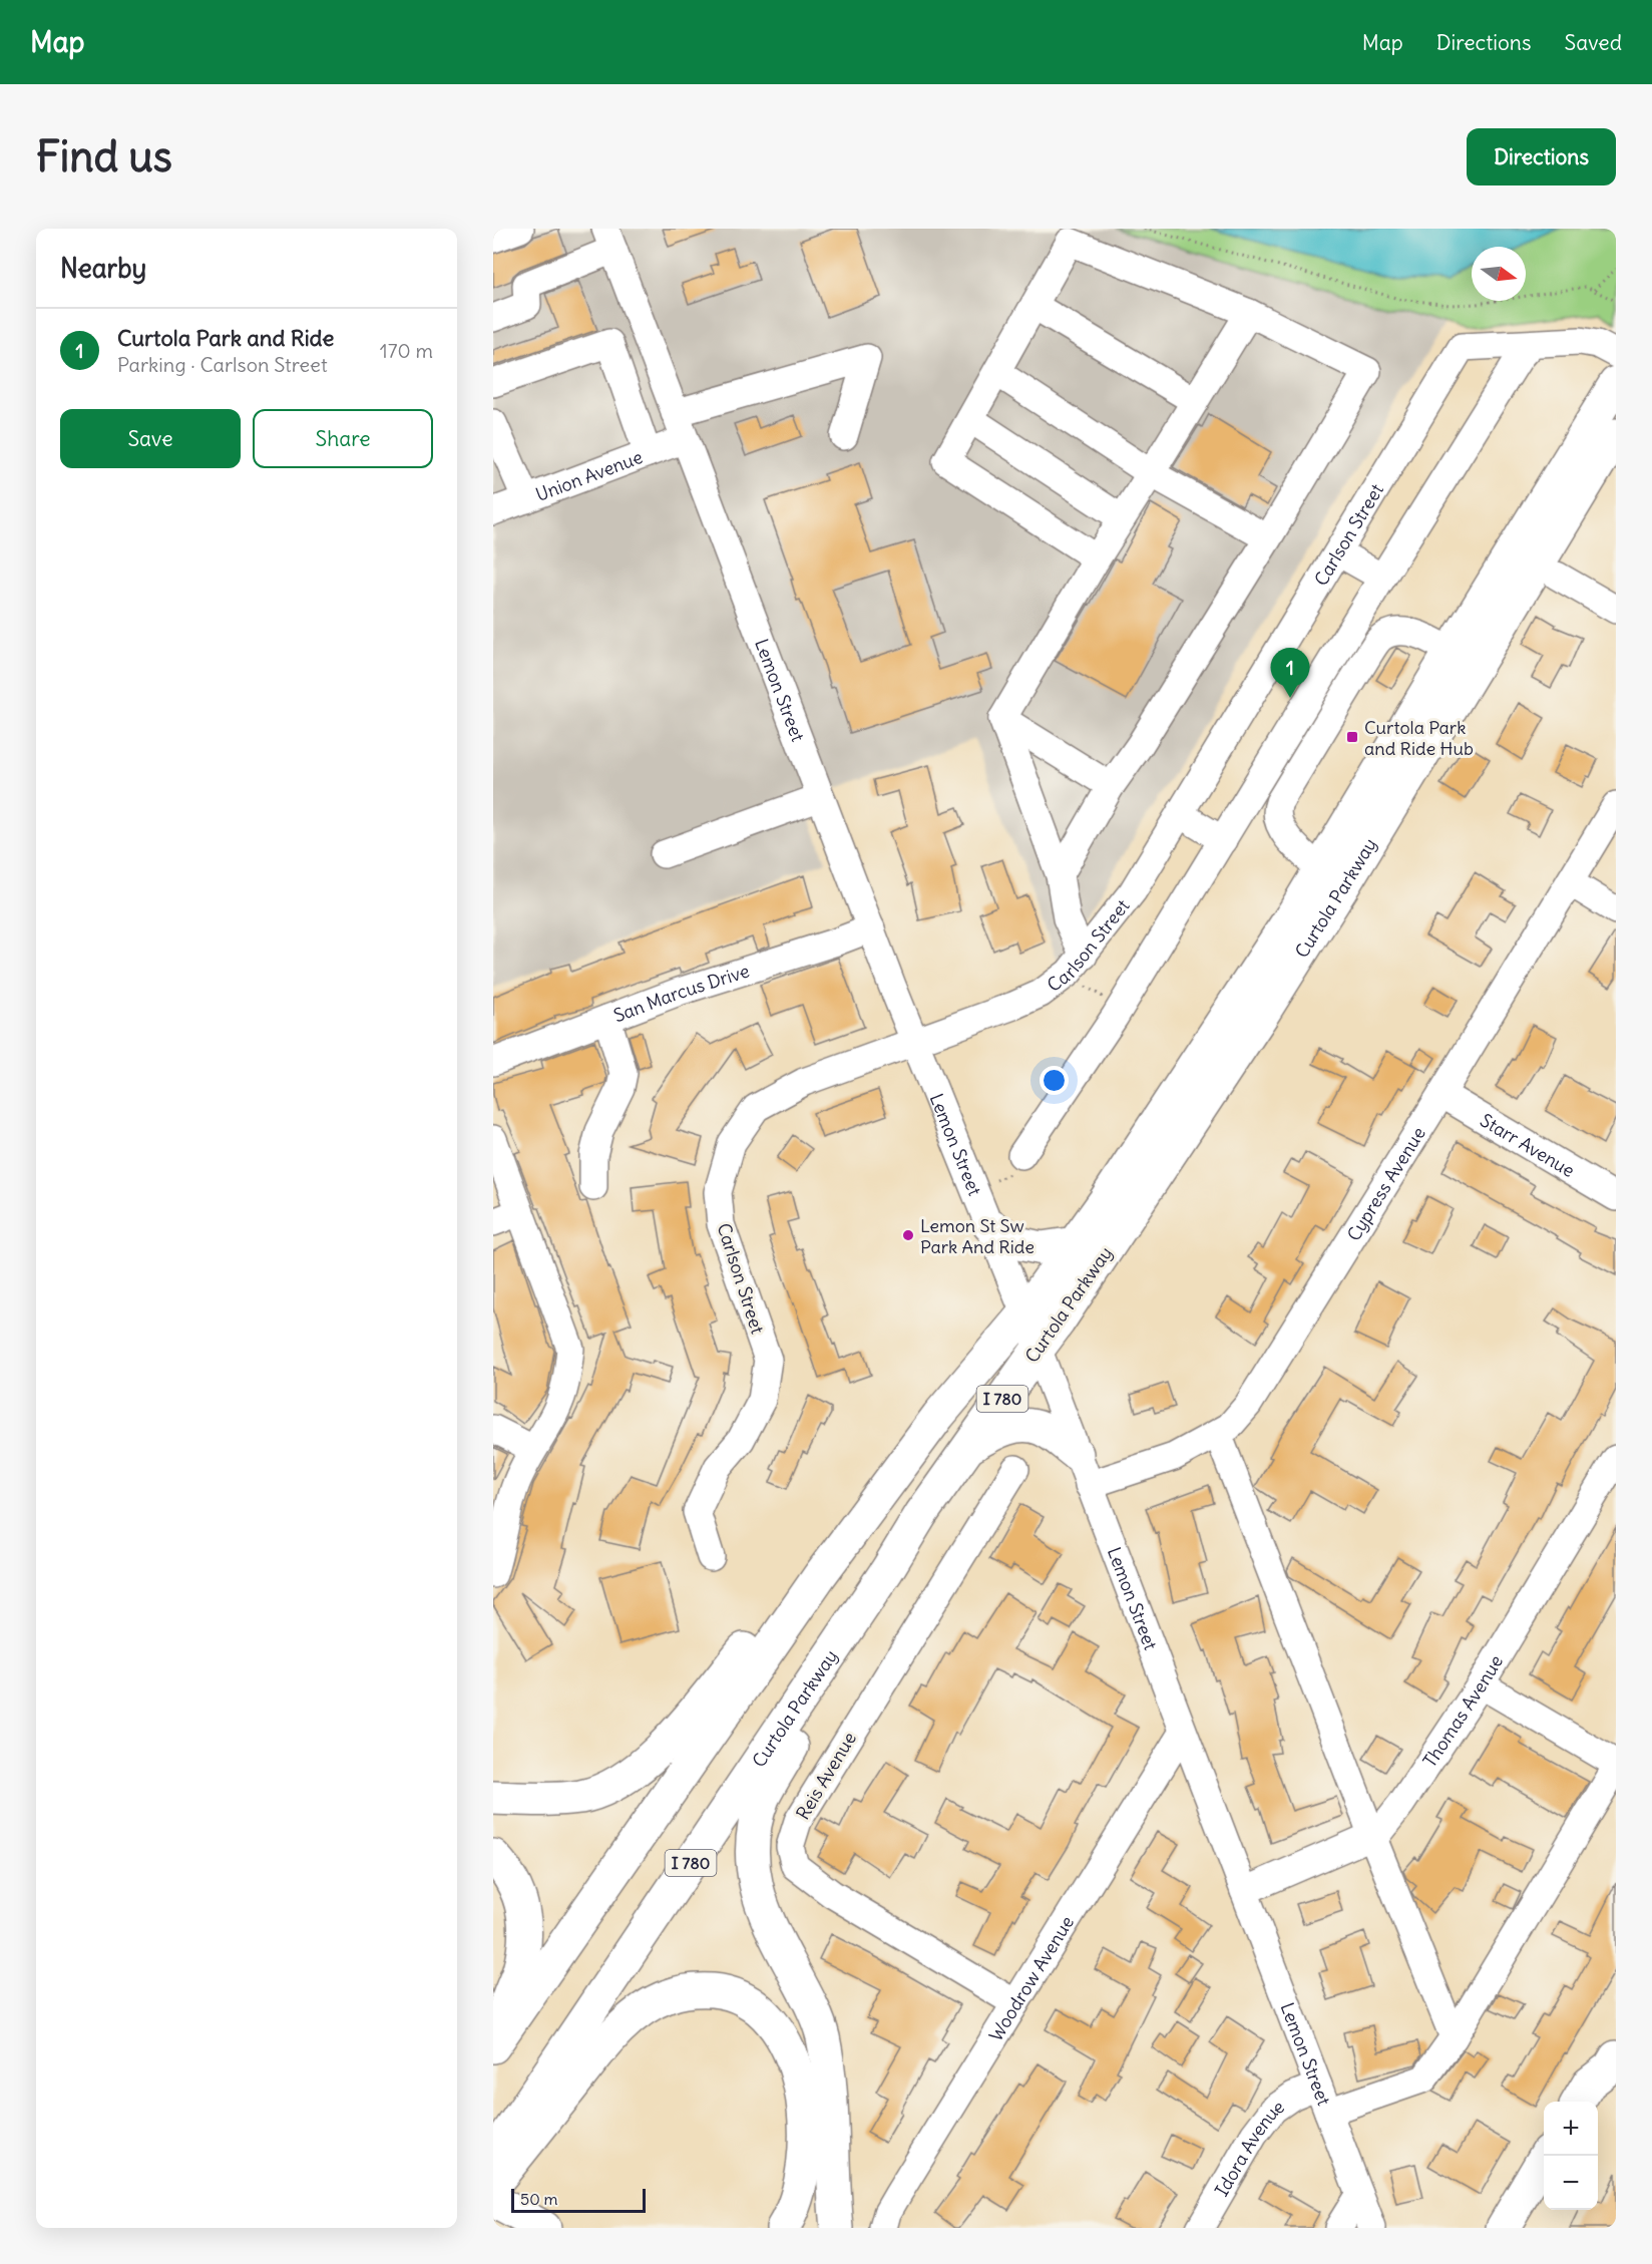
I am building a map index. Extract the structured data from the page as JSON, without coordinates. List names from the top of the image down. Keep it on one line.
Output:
{"streets":{"main road":["Curtola Parkway","I 780"],"street":["Union Avenue","Carlson Street","Lemon Street","San Marcus Drive","Starr Avenue","Cypress Avenue","Thomas Avenue","Reis Avenue","Woodrow Avenue","Idora Avenue"]},"crossings":[["Union Avenue","Lemon Street"],["Carlson Street","Lemon Street"],["Lemon Street","Curtola Parkway"],["Lemon Street","San Marcus Drive"],["Lemon Street","Cypress Avenue"],["Lemon Street","Thomas Avenue"],["Lemon Street","Woodrow Avenue"],["Lemon Street","Idora Avenue"],["Starr Avenue","Cypress Avenue"],["Reis Avenue","Woodrow Avenue"]],"places":{"transit":["Curtola Park and Ride Hub"],"other":["Lemon St Sw Park And Ride"]},"scale_bar":"50 m","north":"right","page":{"header":"Map","nav":["Map","Directions","Saved"],"buttons":["Directions",["Save","Share"]],"title":"Find us","heading":"Nearby","list":[{"mark":"1","name":"Curtola Park and Ride","note":"Parking · Carlson Street","value":"170 m"}],"pins":"1","map_buttons":["+","−"],"scale":"50 m"}}
